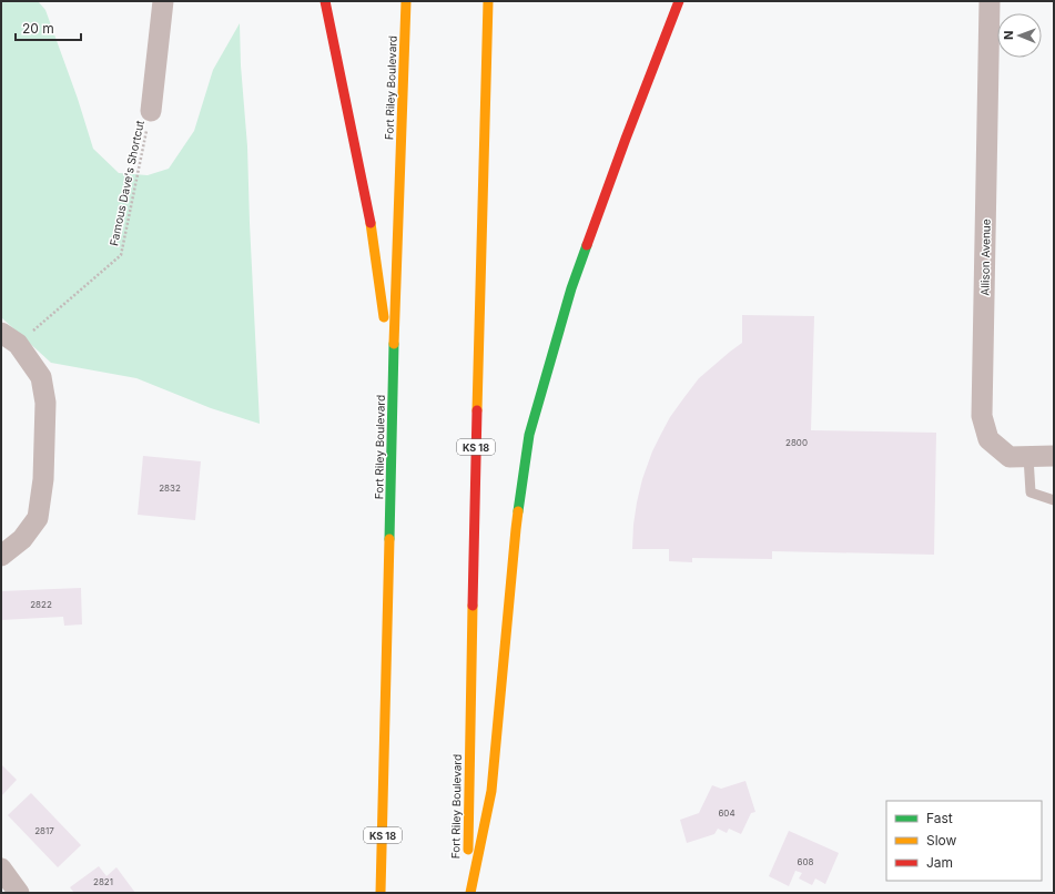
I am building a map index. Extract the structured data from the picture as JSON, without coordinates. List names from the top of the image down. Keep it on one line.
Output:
{"streets":{"highway":["Fort Riley Boulevard","KS 18"],"street":["Allison Avenue"],"path":["Famous Dave's Shortcut"]},"house_numbers":["2800","2832","2822","604","2817","608","2821"],"legend":["Fast","Slow","Jam"],"scale_bar":"20 m","north":"left"}
